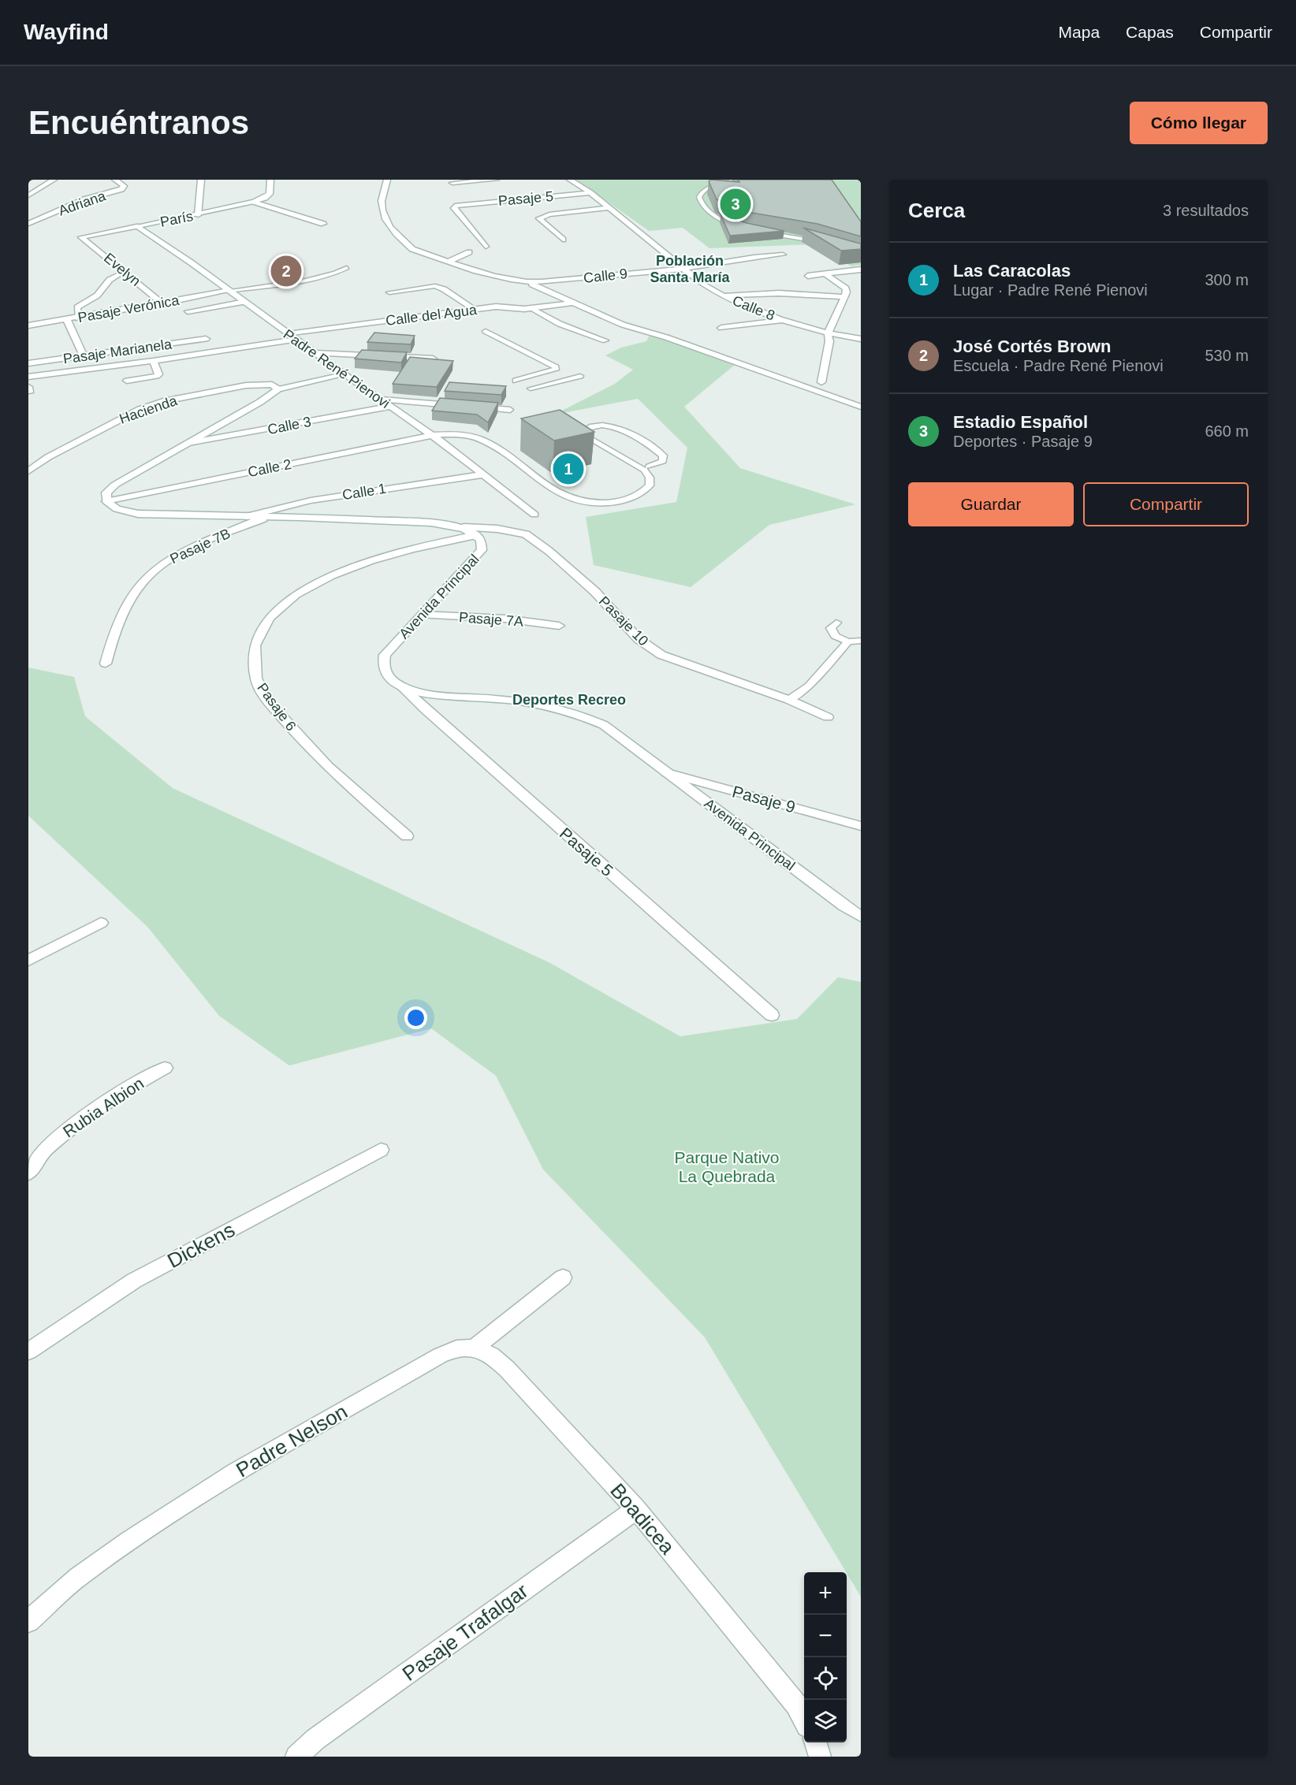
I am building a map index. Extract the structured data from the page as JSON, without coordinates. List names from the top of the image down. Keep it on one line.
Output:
{"streets":{"street":["Pasaje 5","Adriana","París","Evelyn","Calle 9","Calle 8","Pasaje Verónica","Calle del Agua","Pasaje Marianela","Padre René Pienovi","Hacienda","Calle 3","Calle 2","Calle 1","Pasaje 7B","Avenida Principal","Pasaje 7A","Pasaje 10","Pasaje 6","Pasaje 9","Rubia Albion","Dickens","Padre Nelson","Boadicea","Pasaje Trafalgar"]},"crossings":[["Pasaje 5","Calle 8"],["Pasaje 5","Avenida Principal"],["París","Evelyn"],["París","Padre René Pienovi"],["Evelyn","Pasaje Verónica"],["Calle 9","Calle 8"],["Calle 9","Calle del Agua"],["Pasaje Verónica","Padre René Pienovi"],["Calle del Agua","Padre René Pienovi"],["Padre René Pienovi","Calle 3"],["Padre René Pienovi","Calle 2"],["Padre René Pienovi","Calle 1"],["Calle 2","Avenida Principal"],["Calle 1","Avenida Principal"],["Pasaje 7B","Avenida Principal"],["Avenida Principal","Pasaje 7A"],["Avenida Principal","Pasaje 10"],["Avenida Principal","Pasaje 6"],["Avenida Principal","Pasaje 9"],["Padre Nelson","Boadicea"],["Boadicea","Pasaje Trafalgar"]],"districts":["Población Santa María","Deportes Recreo"],"parks":["Parque Nativo La Quebrada"],"page":{"header":"Wayfind","nav":["Mapa","Capas","Compartir"],"buttons":["Cómo llegar",["Guardar","Compartir"]],"title":"Encuéntranos","heading":["Cerca","3 resultados"],"pins":["3","2","1"],"list":[{"mark":"1","name":"Las Caracolas","note":"Lugar · Padre René Pienovi","value":"300 m"},{"mark":"2","name":"José Cortés Brown","note":"Escuela · Padre René Pienovi","value":"530 m"},{"mark":"3","name":"Estadio Español","note":"Deportes · Pasaje 9","value":"660 m"}],"map_buttons":["+","−"]}}
